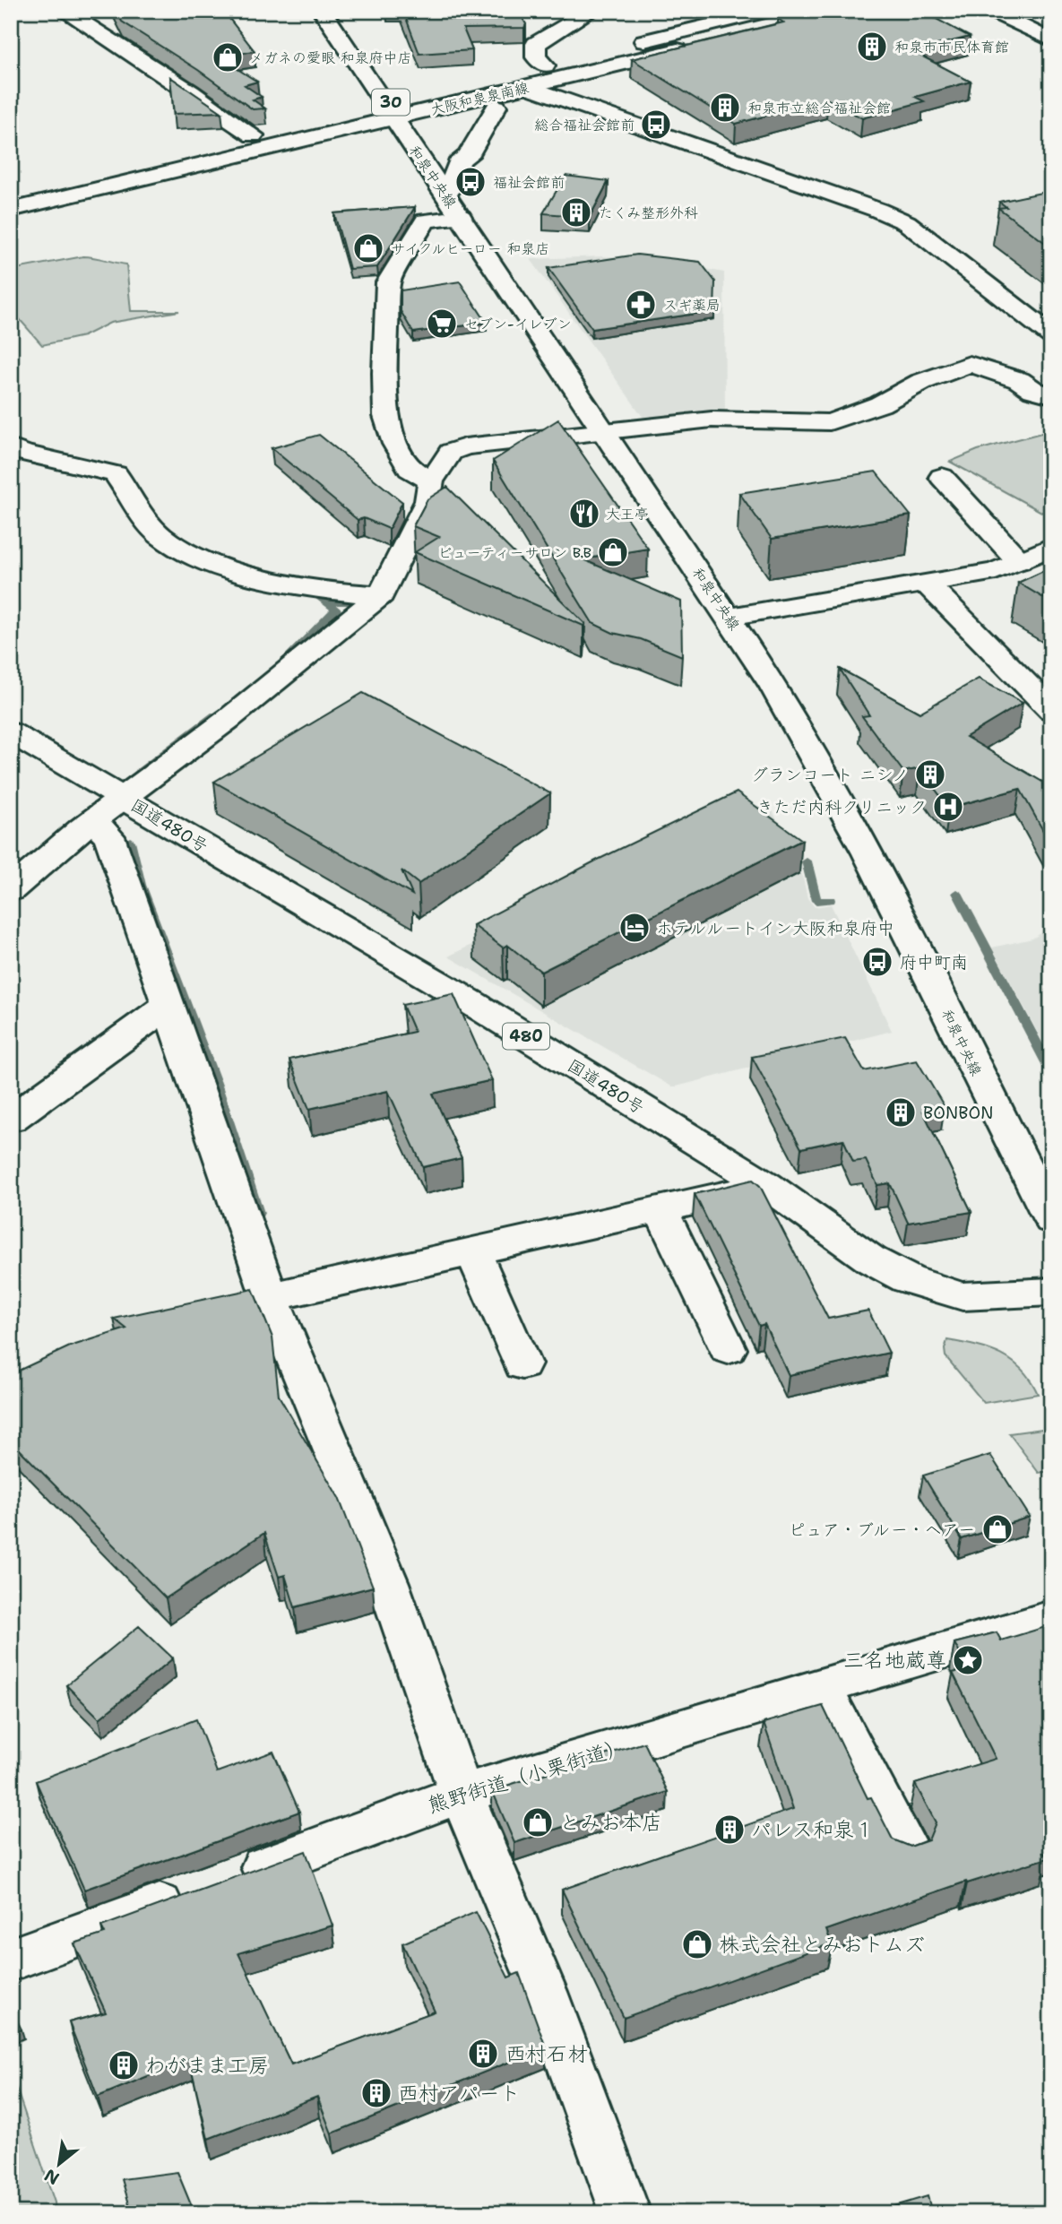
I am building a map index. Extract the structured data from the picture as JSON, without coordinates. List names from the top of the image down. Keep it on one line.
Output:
{"streets":{"main road":["大阪和泉泉南線","30","和泉中央線","国道480号","480","熊野街道（小栗街道）"]},"crossings":[["大阪和泉泉南線","和泉中央線"]],"places":{"building":["和泉市市民体育館","和泉市立総合福祉会館","たくみ整形外科","グランコート ニシノ","BONBON","パレス和泉１","西村石材","わがまま工房","西村アパート"],"shop":["メガネの愛眼 和泉府中店","サイクルヒーロー 和泉店","ビューティーサロン B.B","ピュア・ブルー・ヘアー","とみお本店","株式会社とみおトムズ"],"bus stop":["総合福祉会館前","福祉会館前","府中町南"],"pharmacy":["スギ薬局"],"supermarket":["セブン-イレブン"],"restaurant":["大王亭"],"hospital":["きただ内科クリニック"],"hotel":["ホテルルートイン大阪和泉府中"],"place":["三名地蔵尊"]},"north":"bottom left"}
